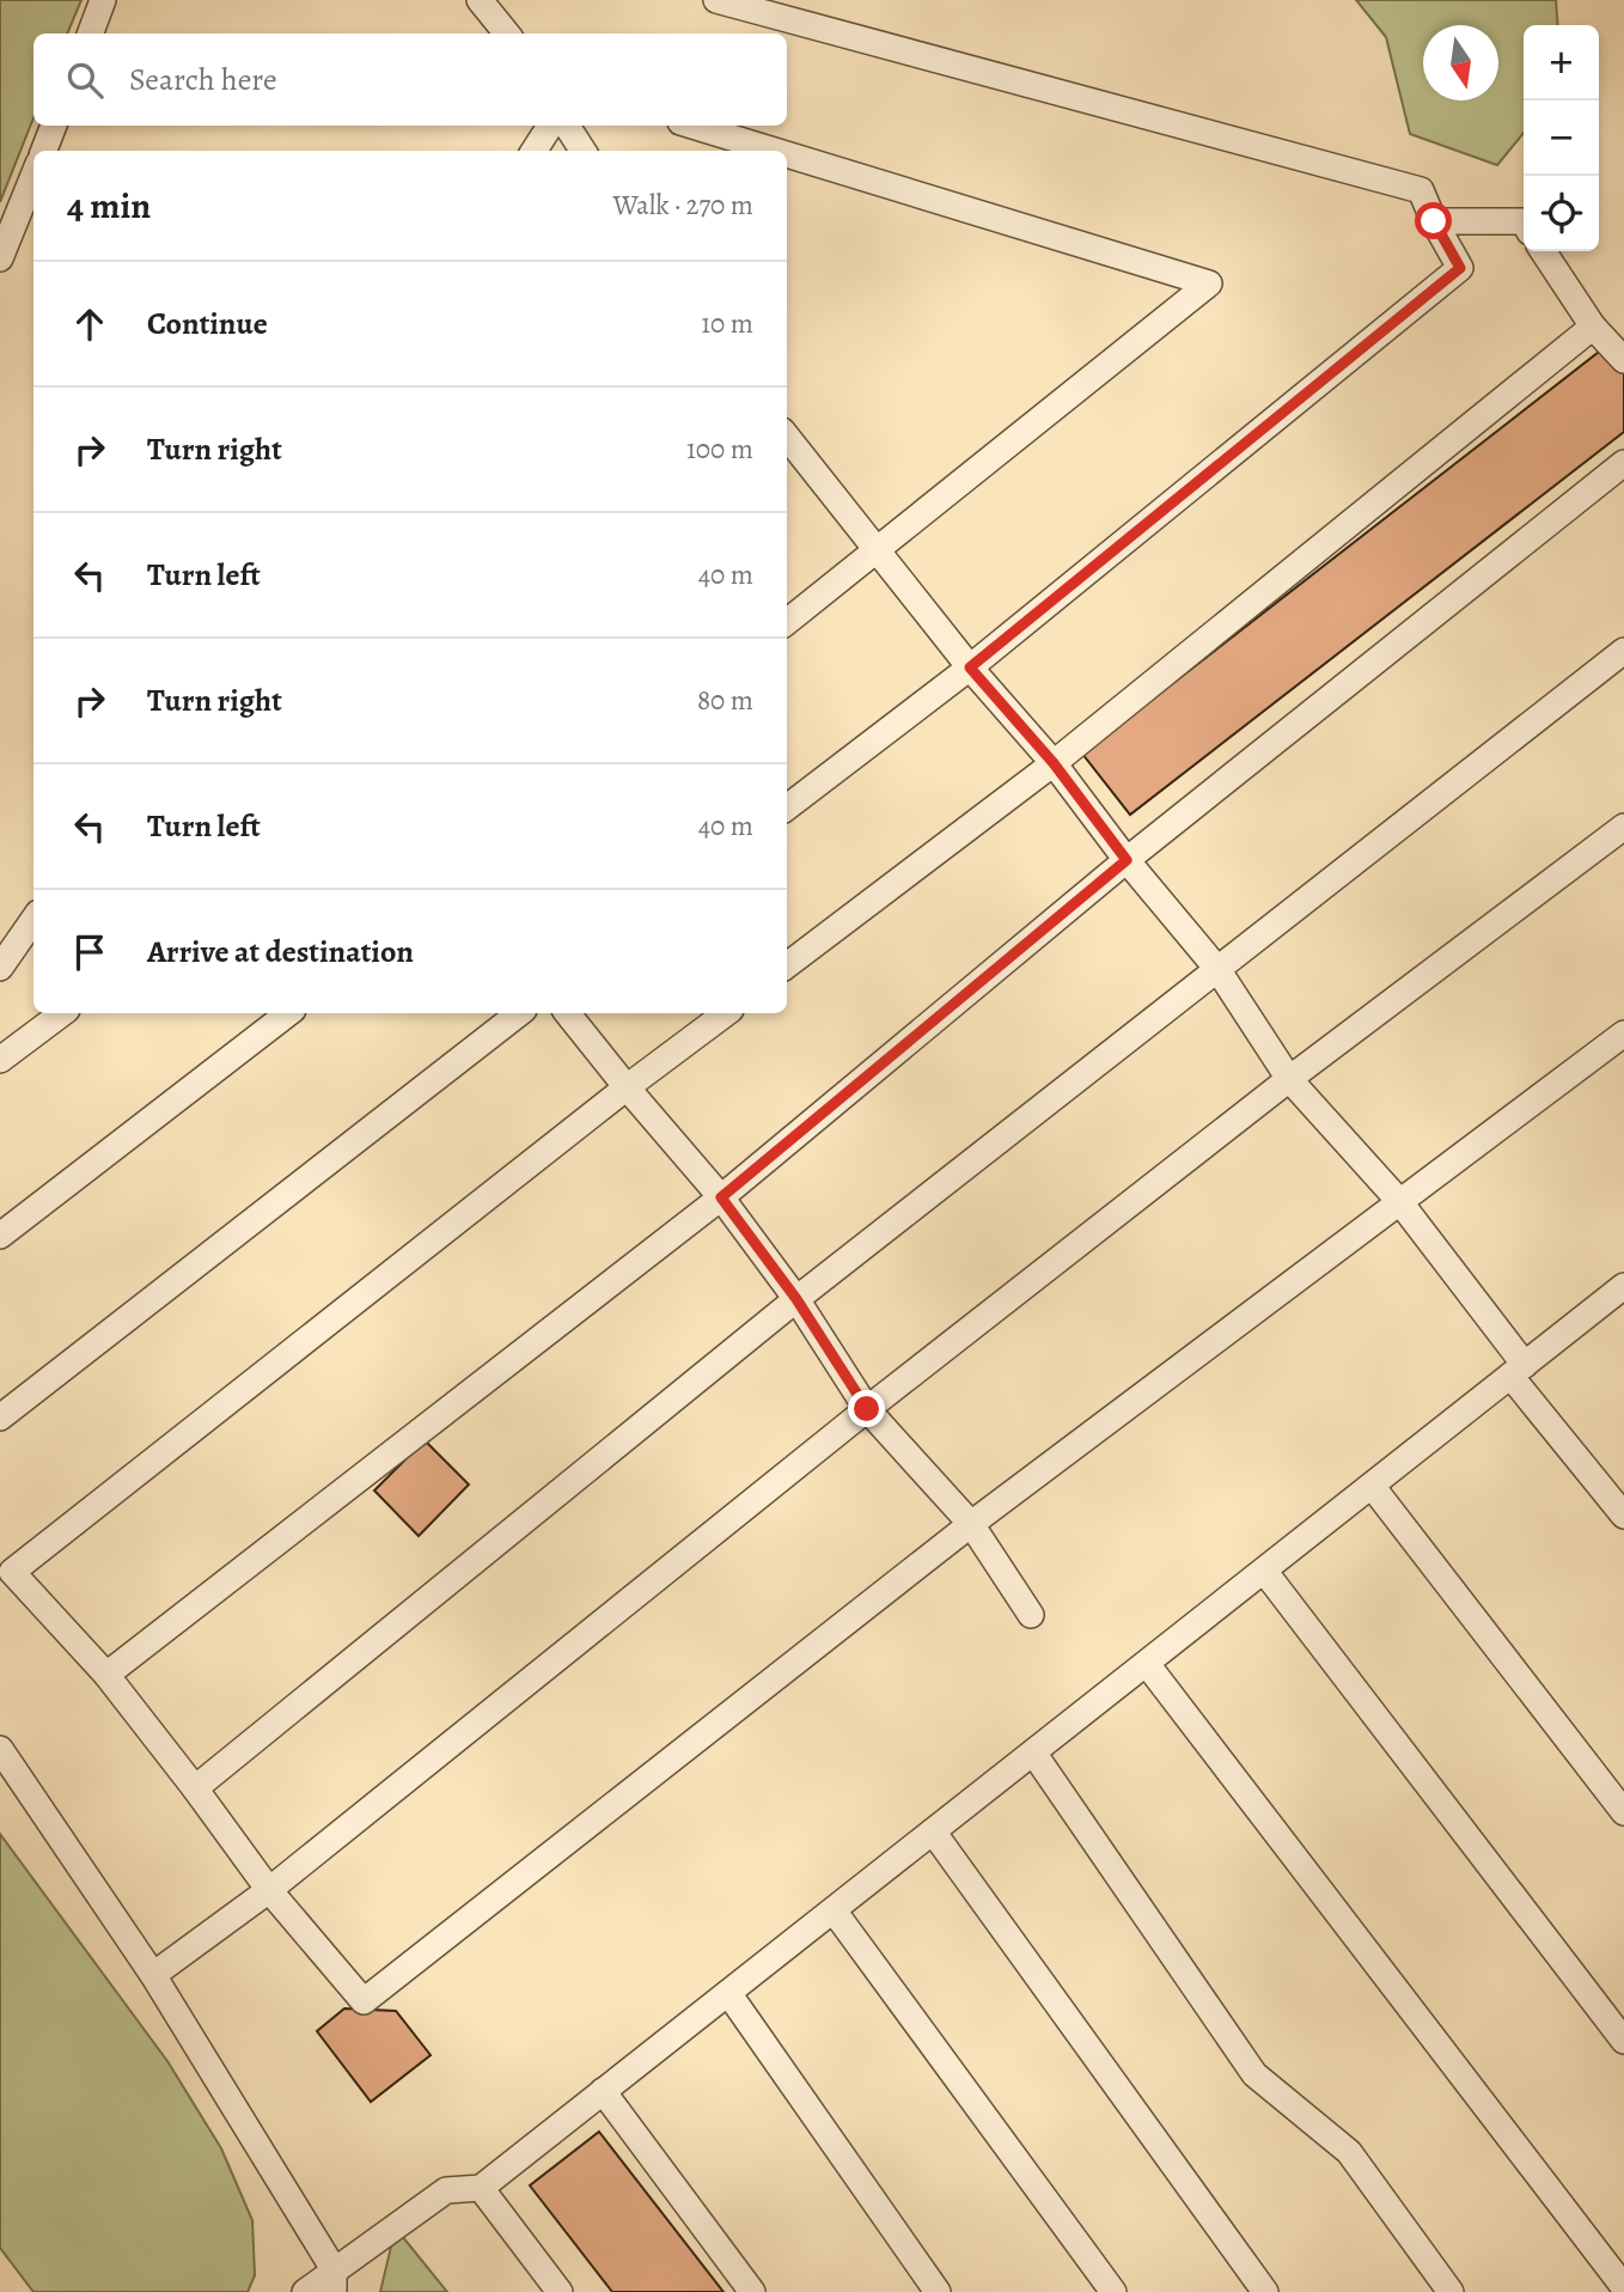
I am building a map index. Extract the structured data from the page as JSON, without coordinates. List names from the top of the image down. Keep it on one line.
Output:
{"north":"bottom","page":{"map_buttons":["+","−"],"search":"Search here","heading":["4 min","Walk · 270 m"],"list":[["Continue","10 m"],["Turn right","100 m"],["Turn left","40 m"],["Turn right","80 m"],["Turn left","40 m"],"Arrive at destination"]}}
